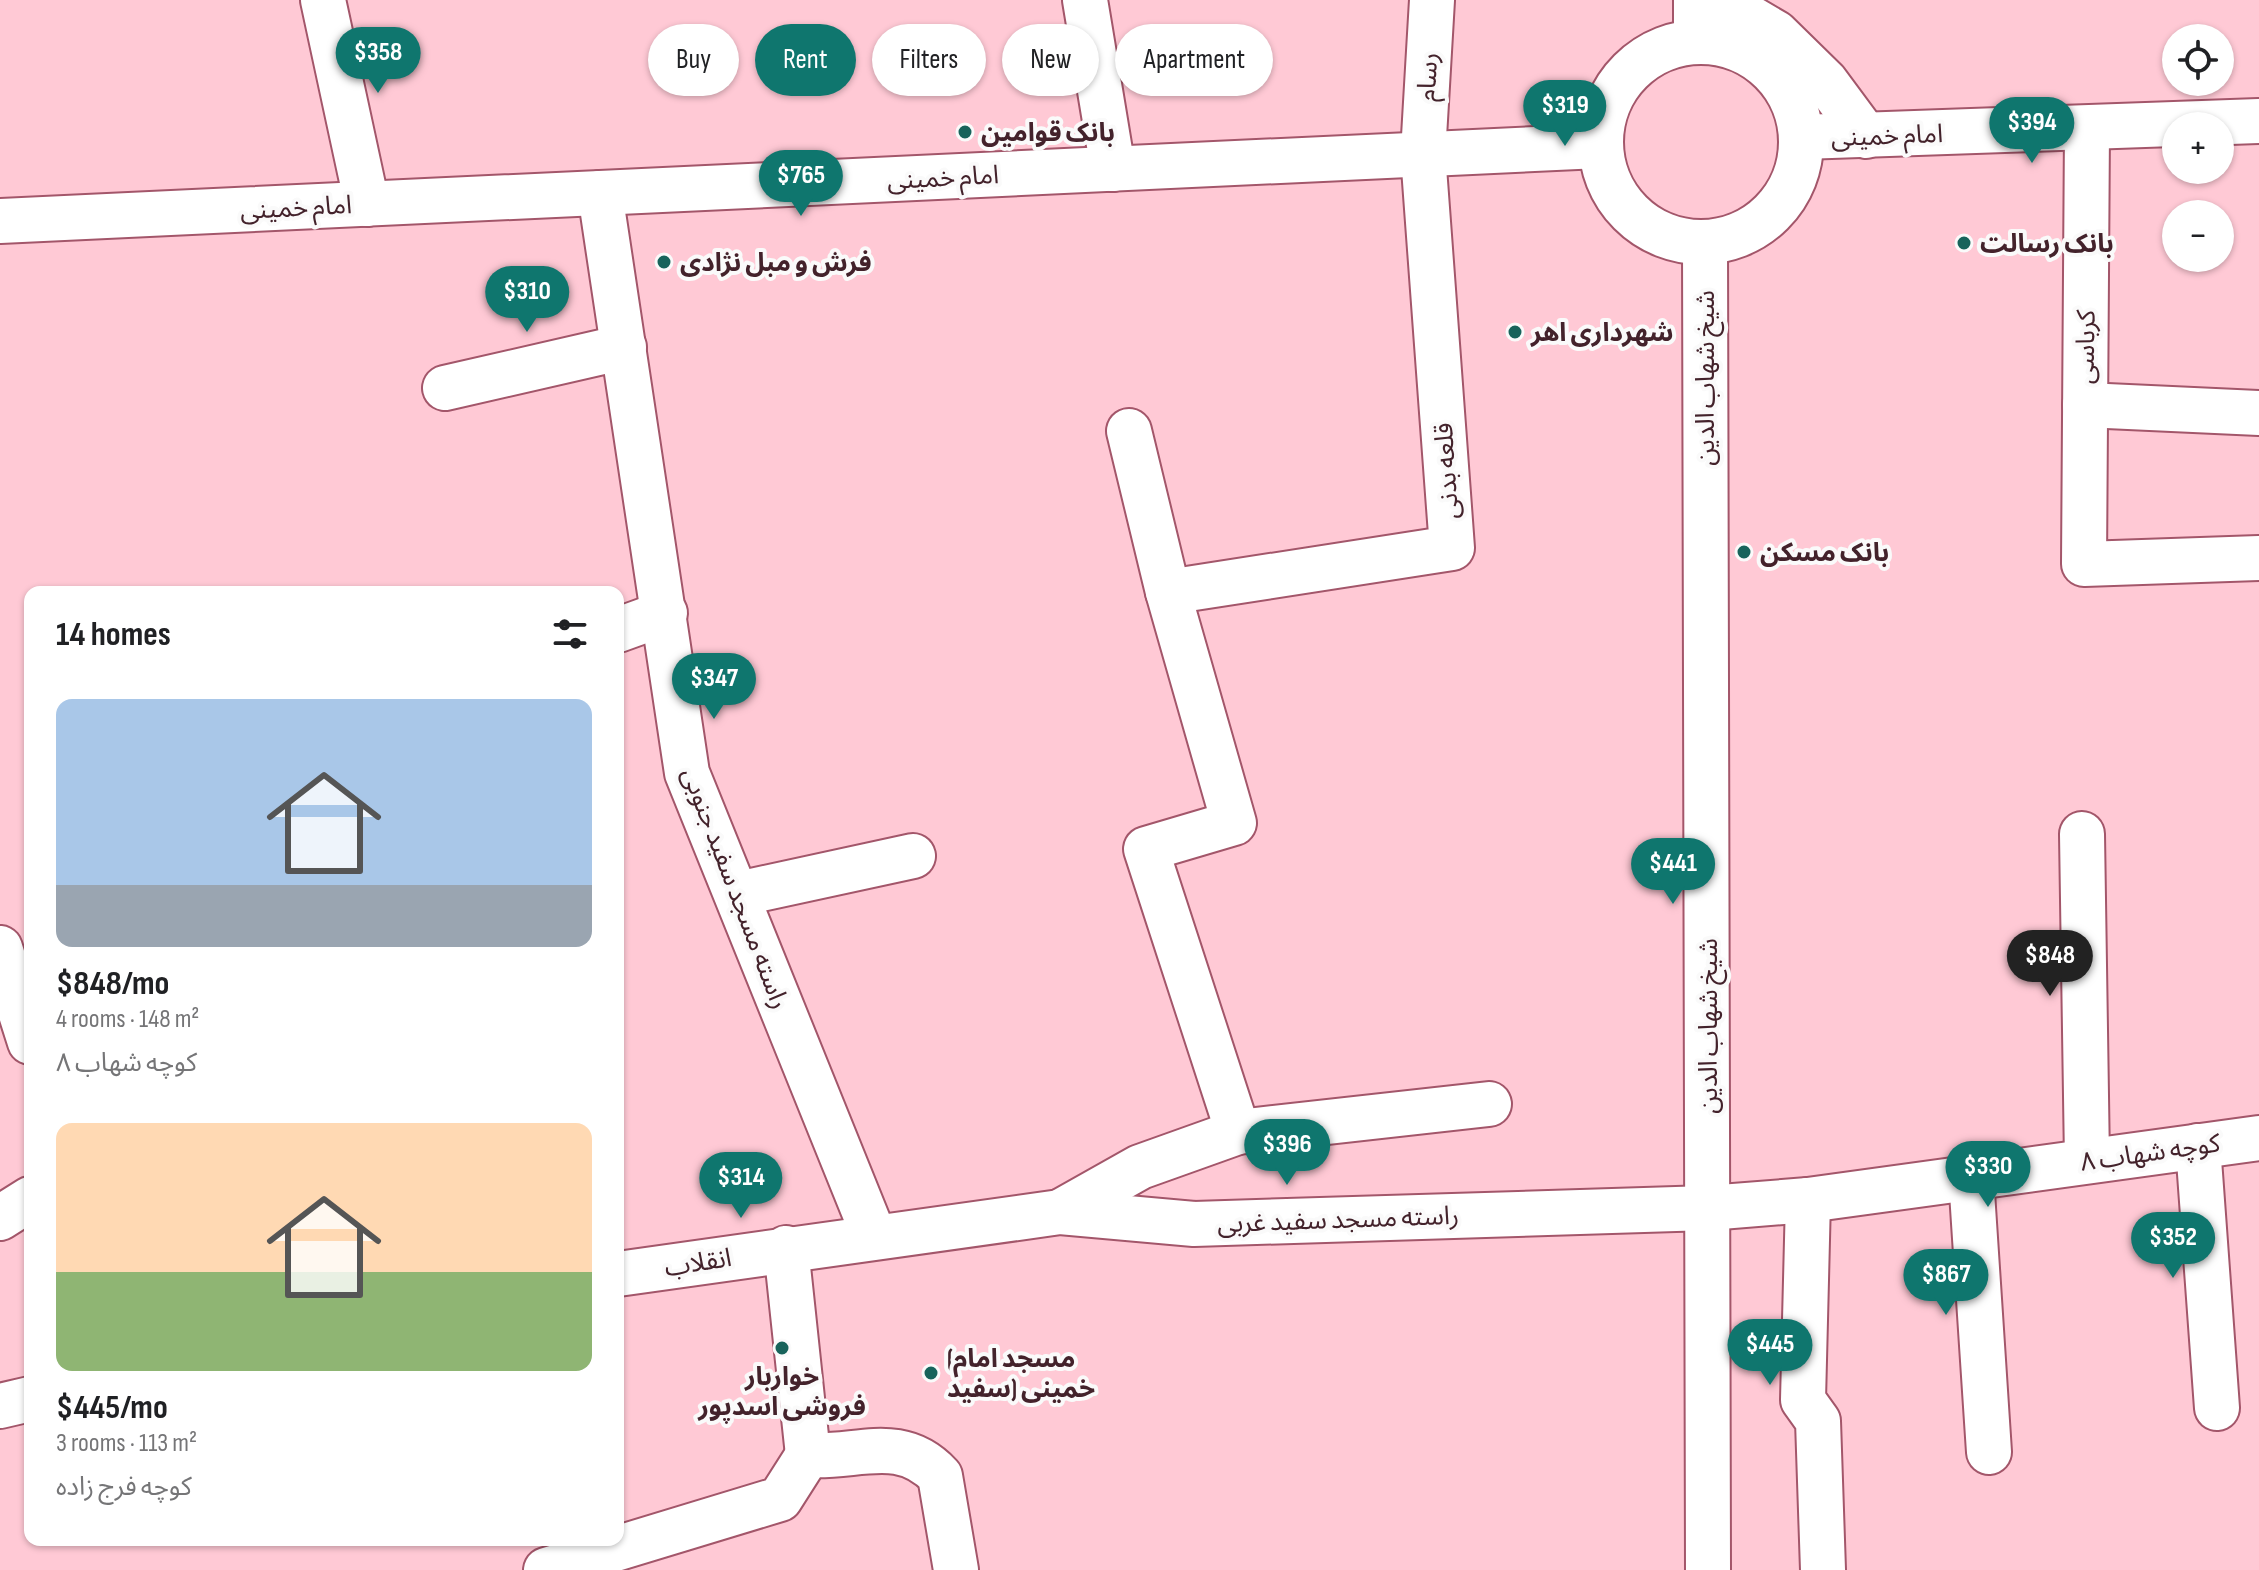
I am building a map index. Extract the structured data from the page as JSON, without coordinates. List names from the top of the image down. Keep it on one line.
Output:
{"streets":{"street":["رسام","امام خمینی","کرباسی","شیخ شهاب الدین","قلعه بدنی","راسته مسجد سفید جنوبی","کوچه شهاب ۸","راسته مسجد سفید غربی","انقلاب"]},"crossings":[["رسام","امام خمینی"],["رسام","قلعه بدنی"],["امام خمینی","کرباسی"],["امام خمینی","شیخ شهاب الدین"],["امام خمینی","قلعه بدنی"],["امام خمینی","راسته مسجد سفید جنوبی"],["شیخ شهاب الدین","کوچه شهاب ۸"],["شیخ شهاب الدین","راسته مسجد سفید غربی"],["راسته مسجد سفید جنوبی","راسته مسجد سفید غربی"],["راسته مسجد سفید جنوبی","انقلاب"],["کوچه شهاب ۸","راسته مسجد سفید غربی"],["راسته مسجد سفید غربی","انقلاب"]],"places":["بانک قوامین","بانک رسالت","فرش و مبل نژادی","شهرداری اهر","بانک مسکن","خواربار فروشی اسدپور","(مسجد امام خمینی (سفید"],"page":{"map_buttons":["+","−"],"chip":["Buy","Rent","Filters","New","Apartment"],"price":["$358","$319","$394","$765","$310","$347","$441","$848","$396","$330","$314","$352","$867","$445"],"heading":"14 homes","list":[{"name":"$848/mo","note":"4 rooms · 148 m² · کوچه شهاب ۸"},{"name":"$445/mo","note":"3 rooms · 113 m² · کوچه فرج زاده"}]}}
